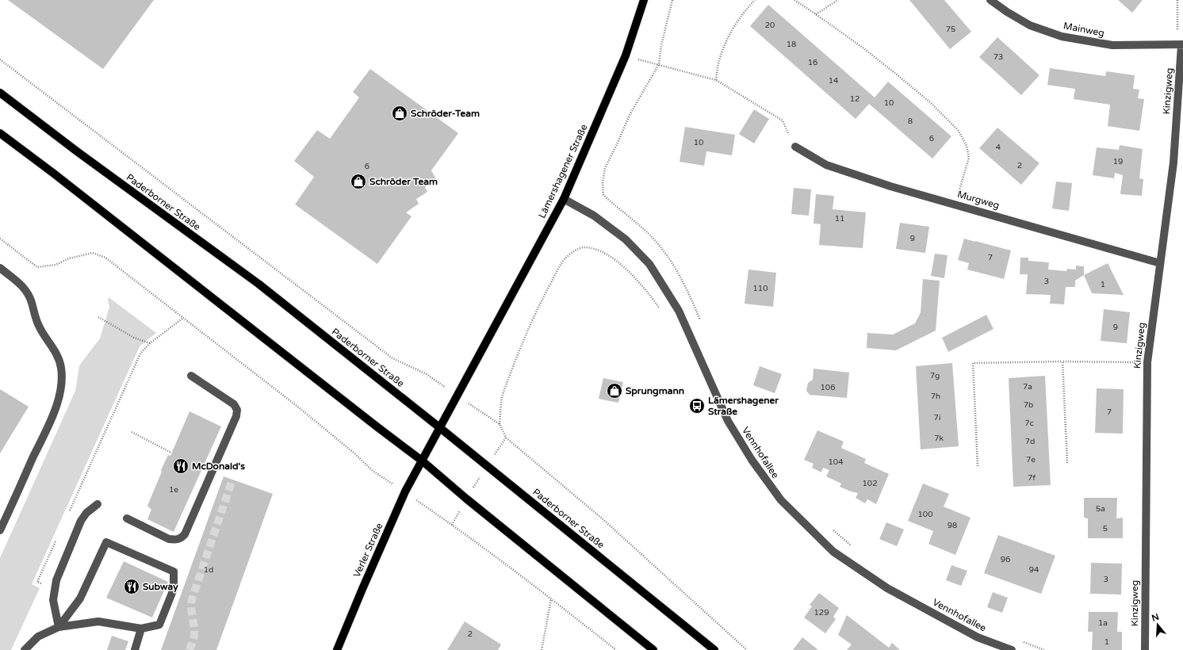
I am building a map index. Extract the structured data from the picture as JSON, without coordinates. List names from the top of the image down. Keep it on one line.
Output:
{"streets":{"main road":["Lämershagener Straße","Paderborner Straße","Verler Straße"],"street":["Mainweg","Kinzigweg","Murgweg","Vennhofallee"]},"crossings":[["Mainweg","Kinzigweg"],["Kinzigweg","Murgweg"],["Lämershagener Straße","Paderborner Straße"],["Lämershagener Straße","Vennhofallee"],["Lämershagener Straße","Verler Straße"]],"places":{"shop":["Schröder-Team","Schröder Team","Sprungmann"],"bus stop":["Lämershagener Straße"],"restaurant":["McDonald's","Subway"]},"house_numbers":["20","75","18","73","16","14","12","10","8","6","10","4","19","2","6","11","9","7","3","1","110","9","7g","7a","106","7h","7b","7","7i","7c","7k","7d","7e","104","7f","102","1e","5a","100","98","5","96","1d","94","3","129","1a","2","1"],"north":"top"}
